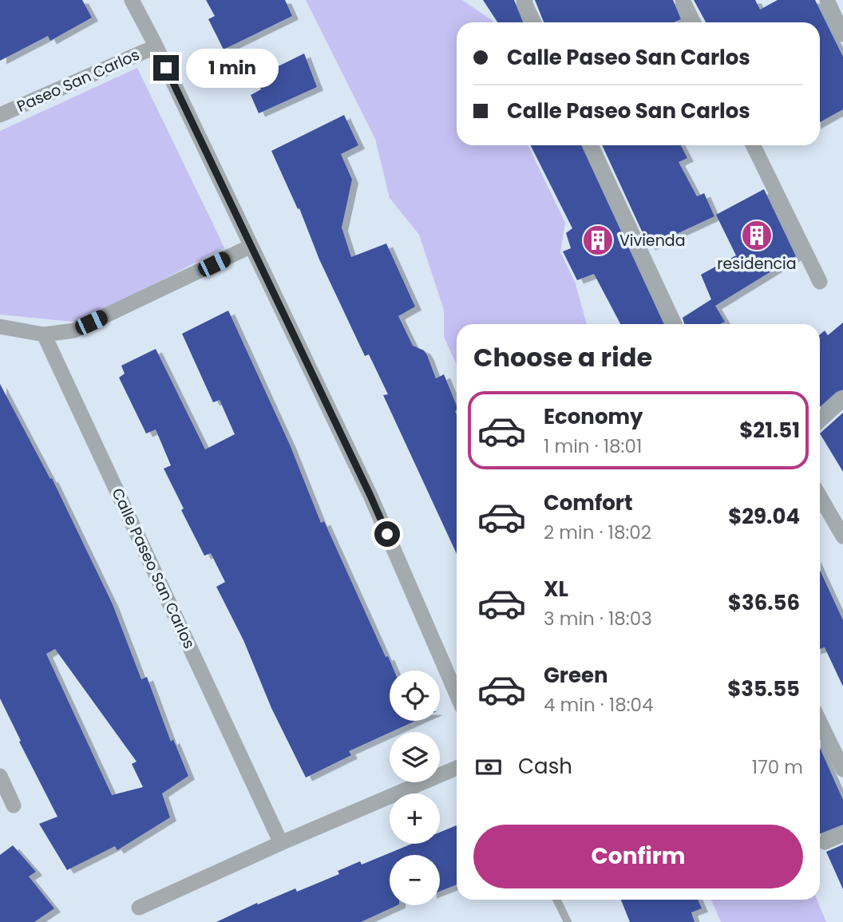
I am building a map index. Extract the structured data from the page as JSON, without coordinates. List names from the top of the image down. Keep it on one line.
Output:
{"streets":{"street":["Paseo San Carlos","Calle Paseo San Carlos"]},"places":{"building":["residencia","Vivienda"]},"page":{"banner":["Calle Paseo San Carlos","Calle Paseo San Carlos"],"bubble":"1 min","heading":"Choose a ride","list":[{"name":"Economy","note":"1 min · 18:01","value":"$21.51"},{"name":"Comfort","note":"2 min · 18:02","value":"$29.04"},{"name":"XL","note":"3 min · 18:03","value":"$36.56"},{"name":"Green","note":"4 min · 18:04","value":"$35.55"}],"map_buttons":["+","−"],"pay":["Cash","170 m"],"buttons":"Confirm"}}
